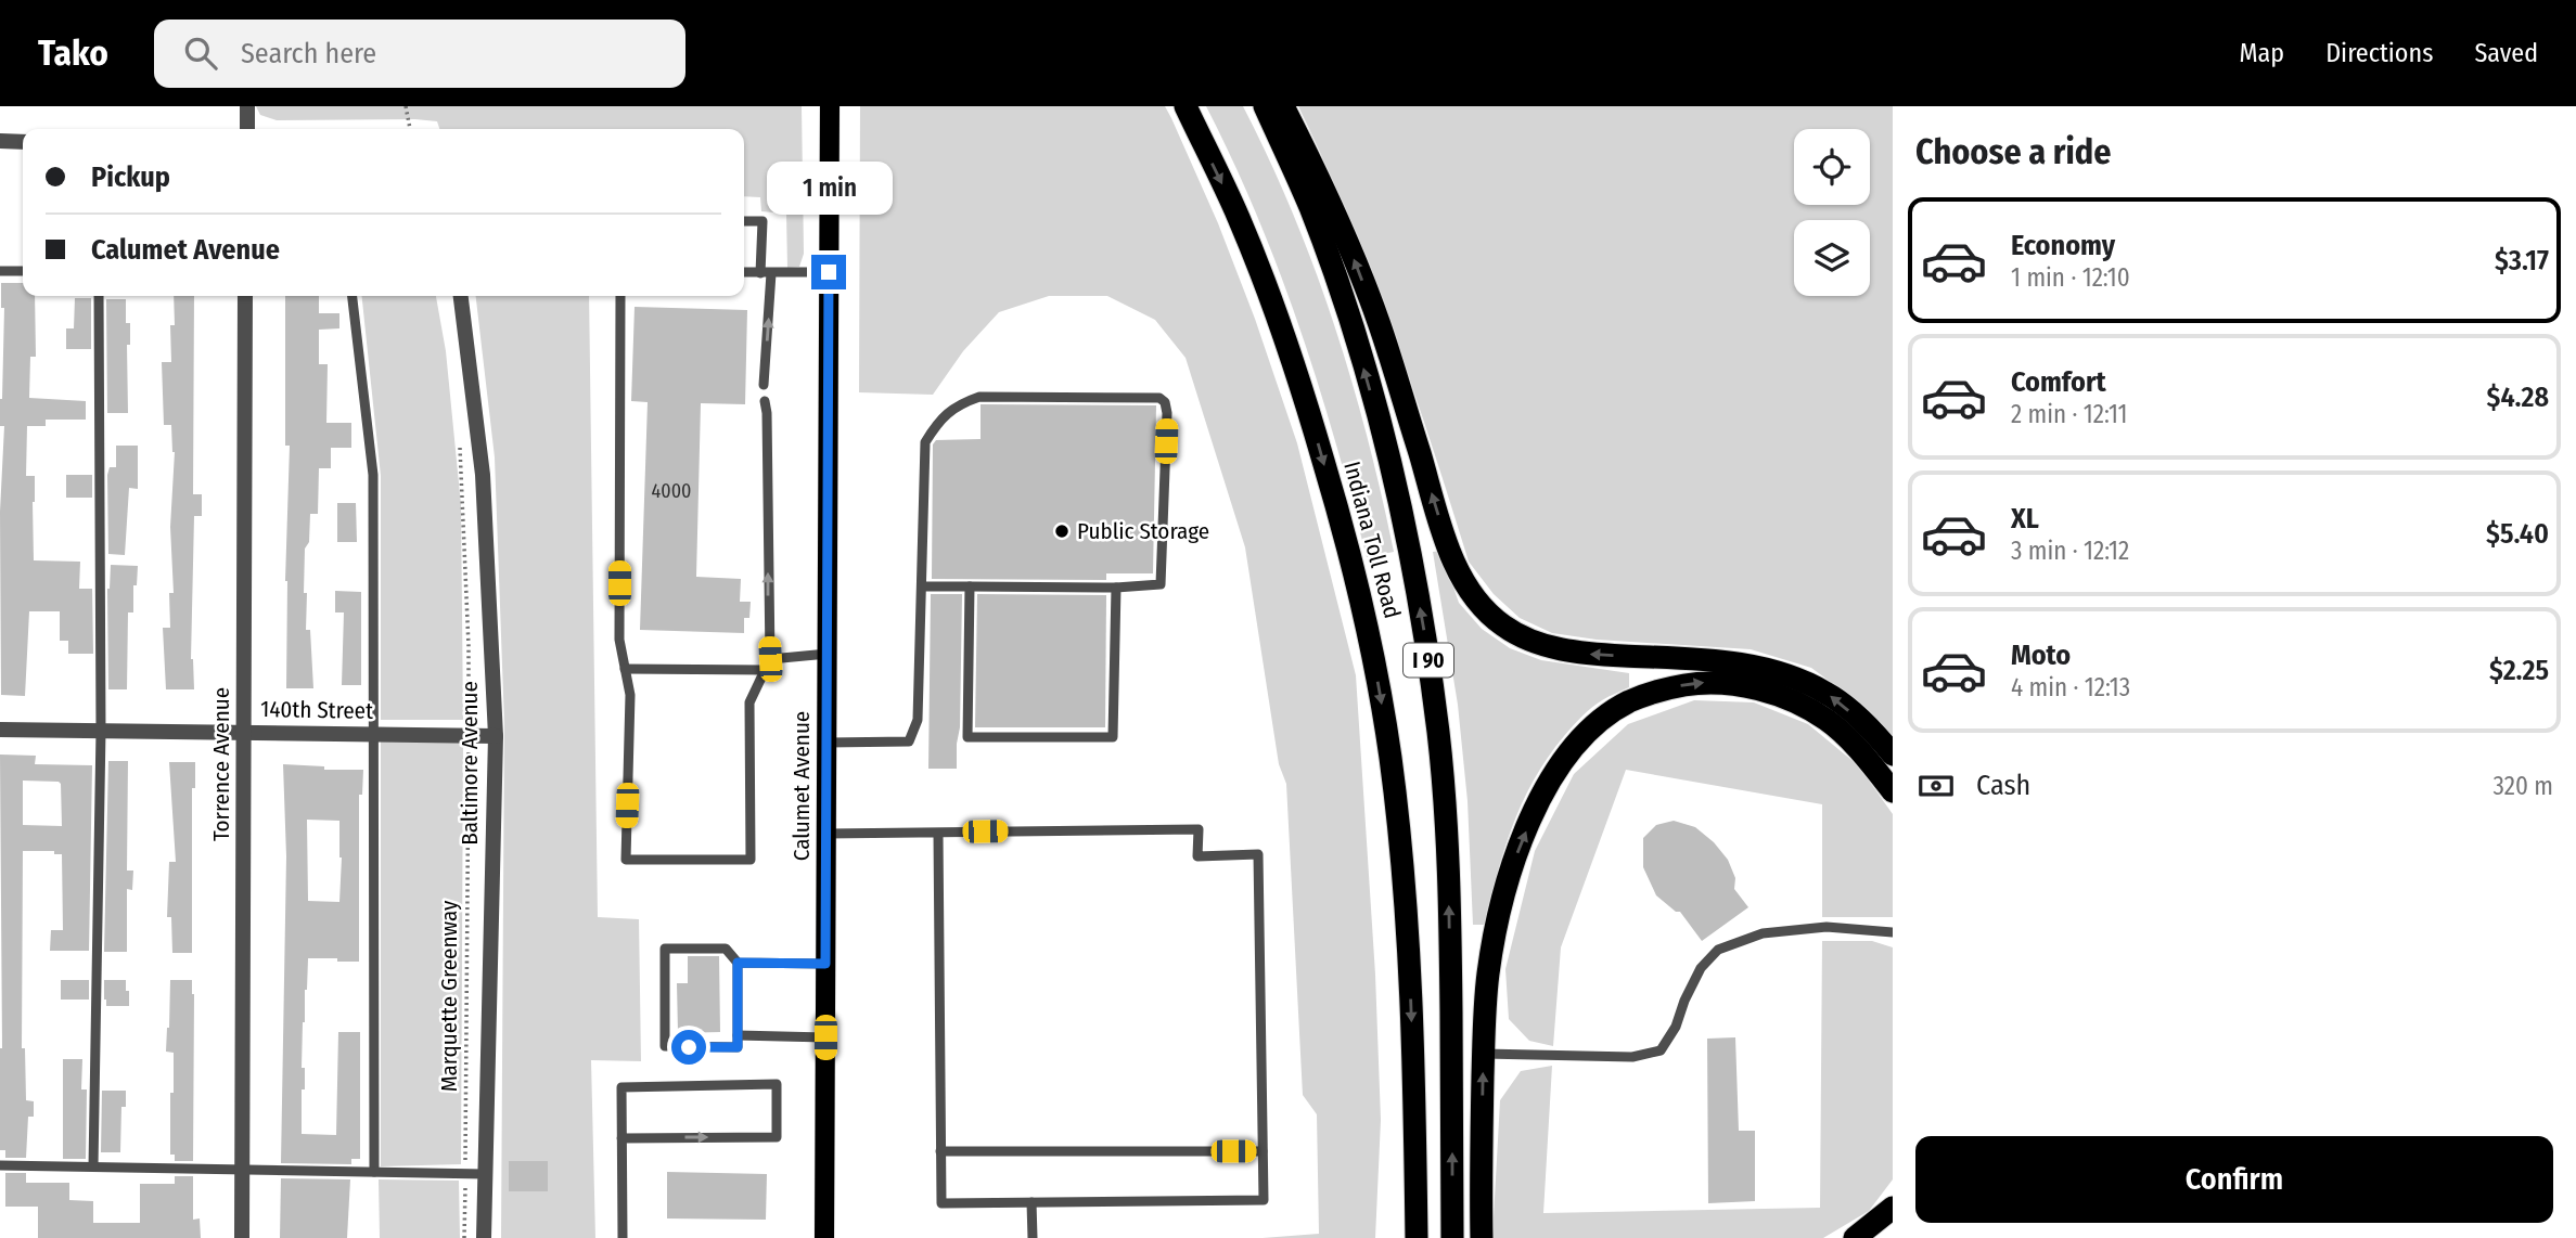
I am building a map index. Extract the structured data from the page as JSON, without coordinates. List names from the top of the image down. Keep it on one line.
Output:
{"streets":{"highway":["Indiana Toll Road","I 90"],"main road":["Calumet Avenue"],"street":["140th Street","Baltimore Avenue","Torrence Avenue"],"path":["Marquette Greenway"]},"crossings":[["140th Street","Baltimore Avenue"],["140th Street","Torrence Avenue"]],"places":["Public Storage"],"house_numbers":["4000"],"page":{"header":"Tako","search":"Search here","nav":["Map","Directions","Saved"],"heading":"Choose a ride","banner":["Pickup","Calumet Avenue"],"bubble":"1 min","list":[{"name":"Economy","note":"1 min · 12:10","value":"$3.17"},{"name":"Comfort","note":"2 min · 12:11","value":"$4.28"},{"name":"XL","note":"3 min · 12:12","value":"$5.40"},{"name":"Moto","note":"4 min · 12:13","value":"$2.25"}],"pay":["Cash","320 m"],"buttons":"Confirm"}}
